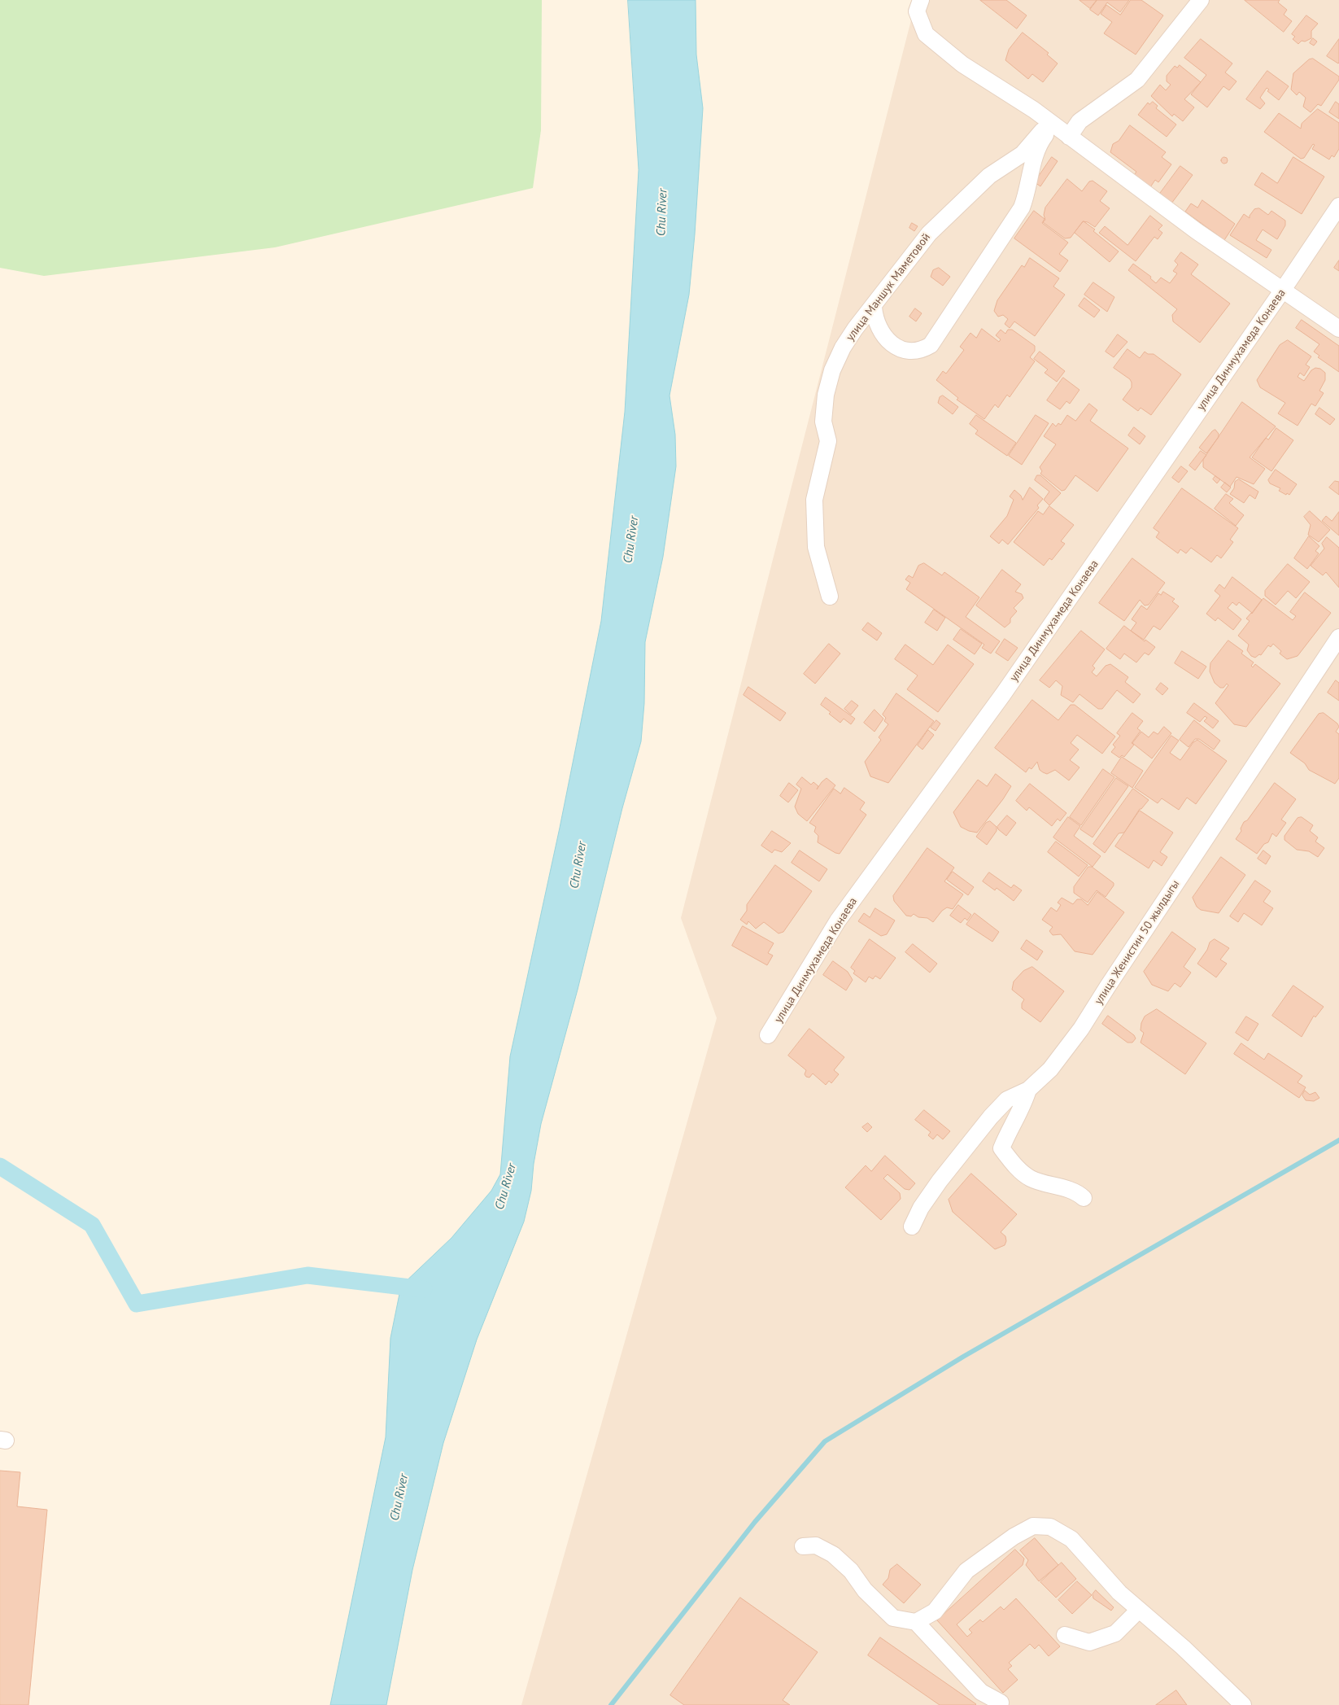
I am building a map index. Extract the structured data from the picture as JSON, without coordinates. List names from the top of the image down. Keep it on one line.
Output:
{"streets":{"street":["улица Маншук Маметовой","улица Динмухамеда Конаева","улица Женистин 50 жылдыгы"]},"water":["Chu River"]}
